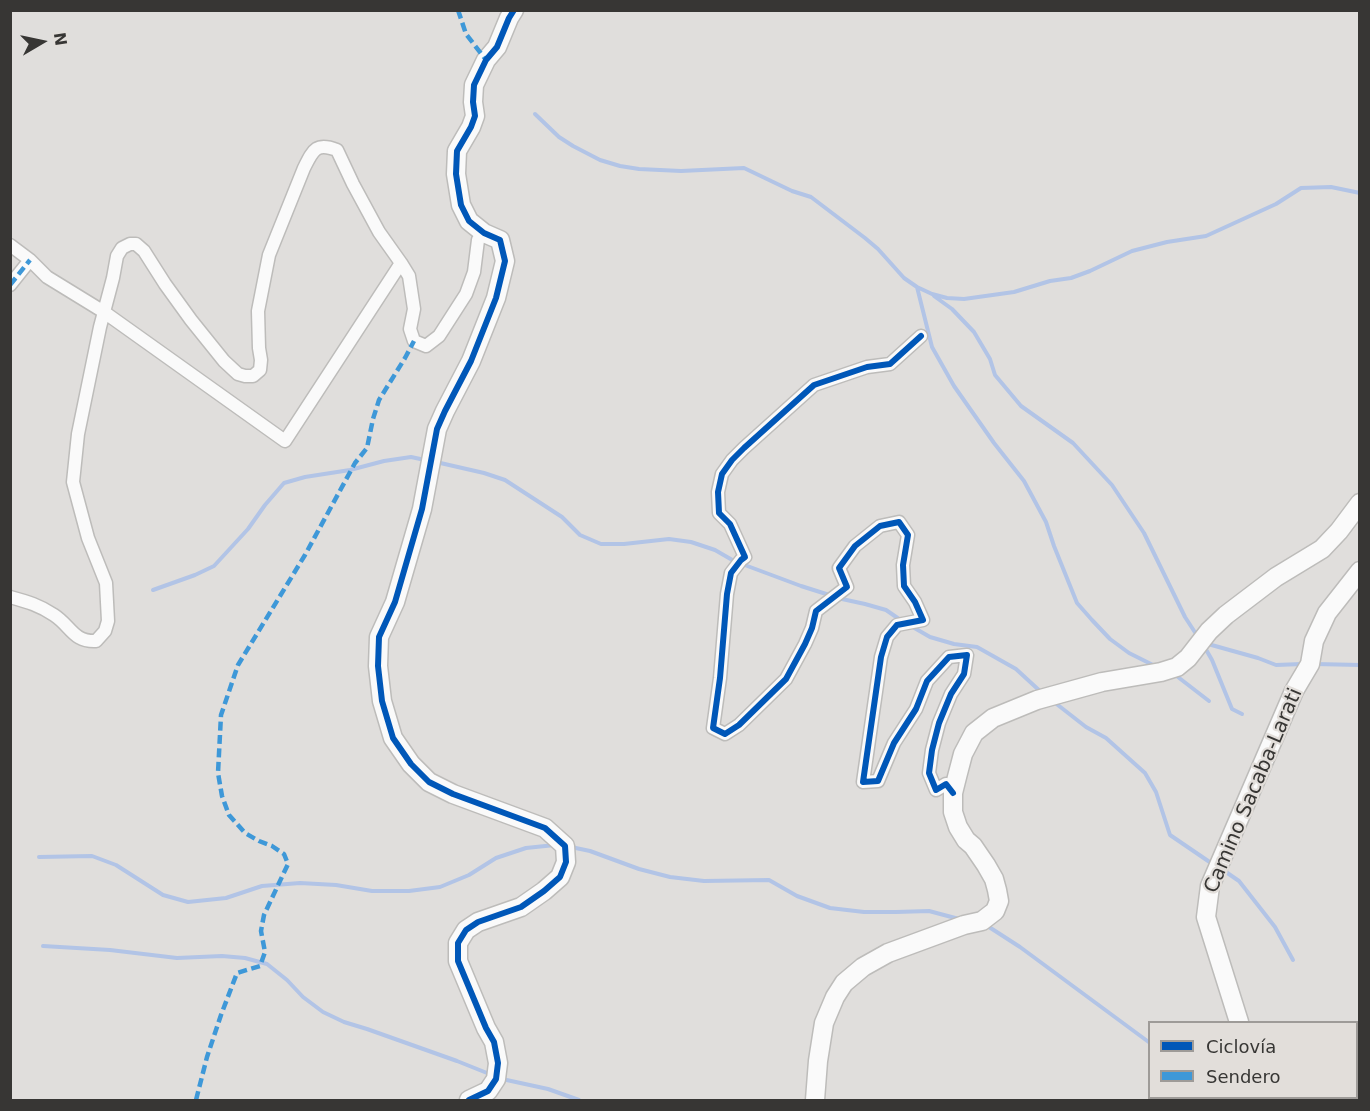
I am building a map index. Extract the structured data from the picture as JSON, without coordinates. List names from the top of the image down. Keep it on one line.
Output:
{"streets":{"street":["Camino Sacaba-Larati"]},"legend":["Ciclovía","Sendero"],"north":"right"}
